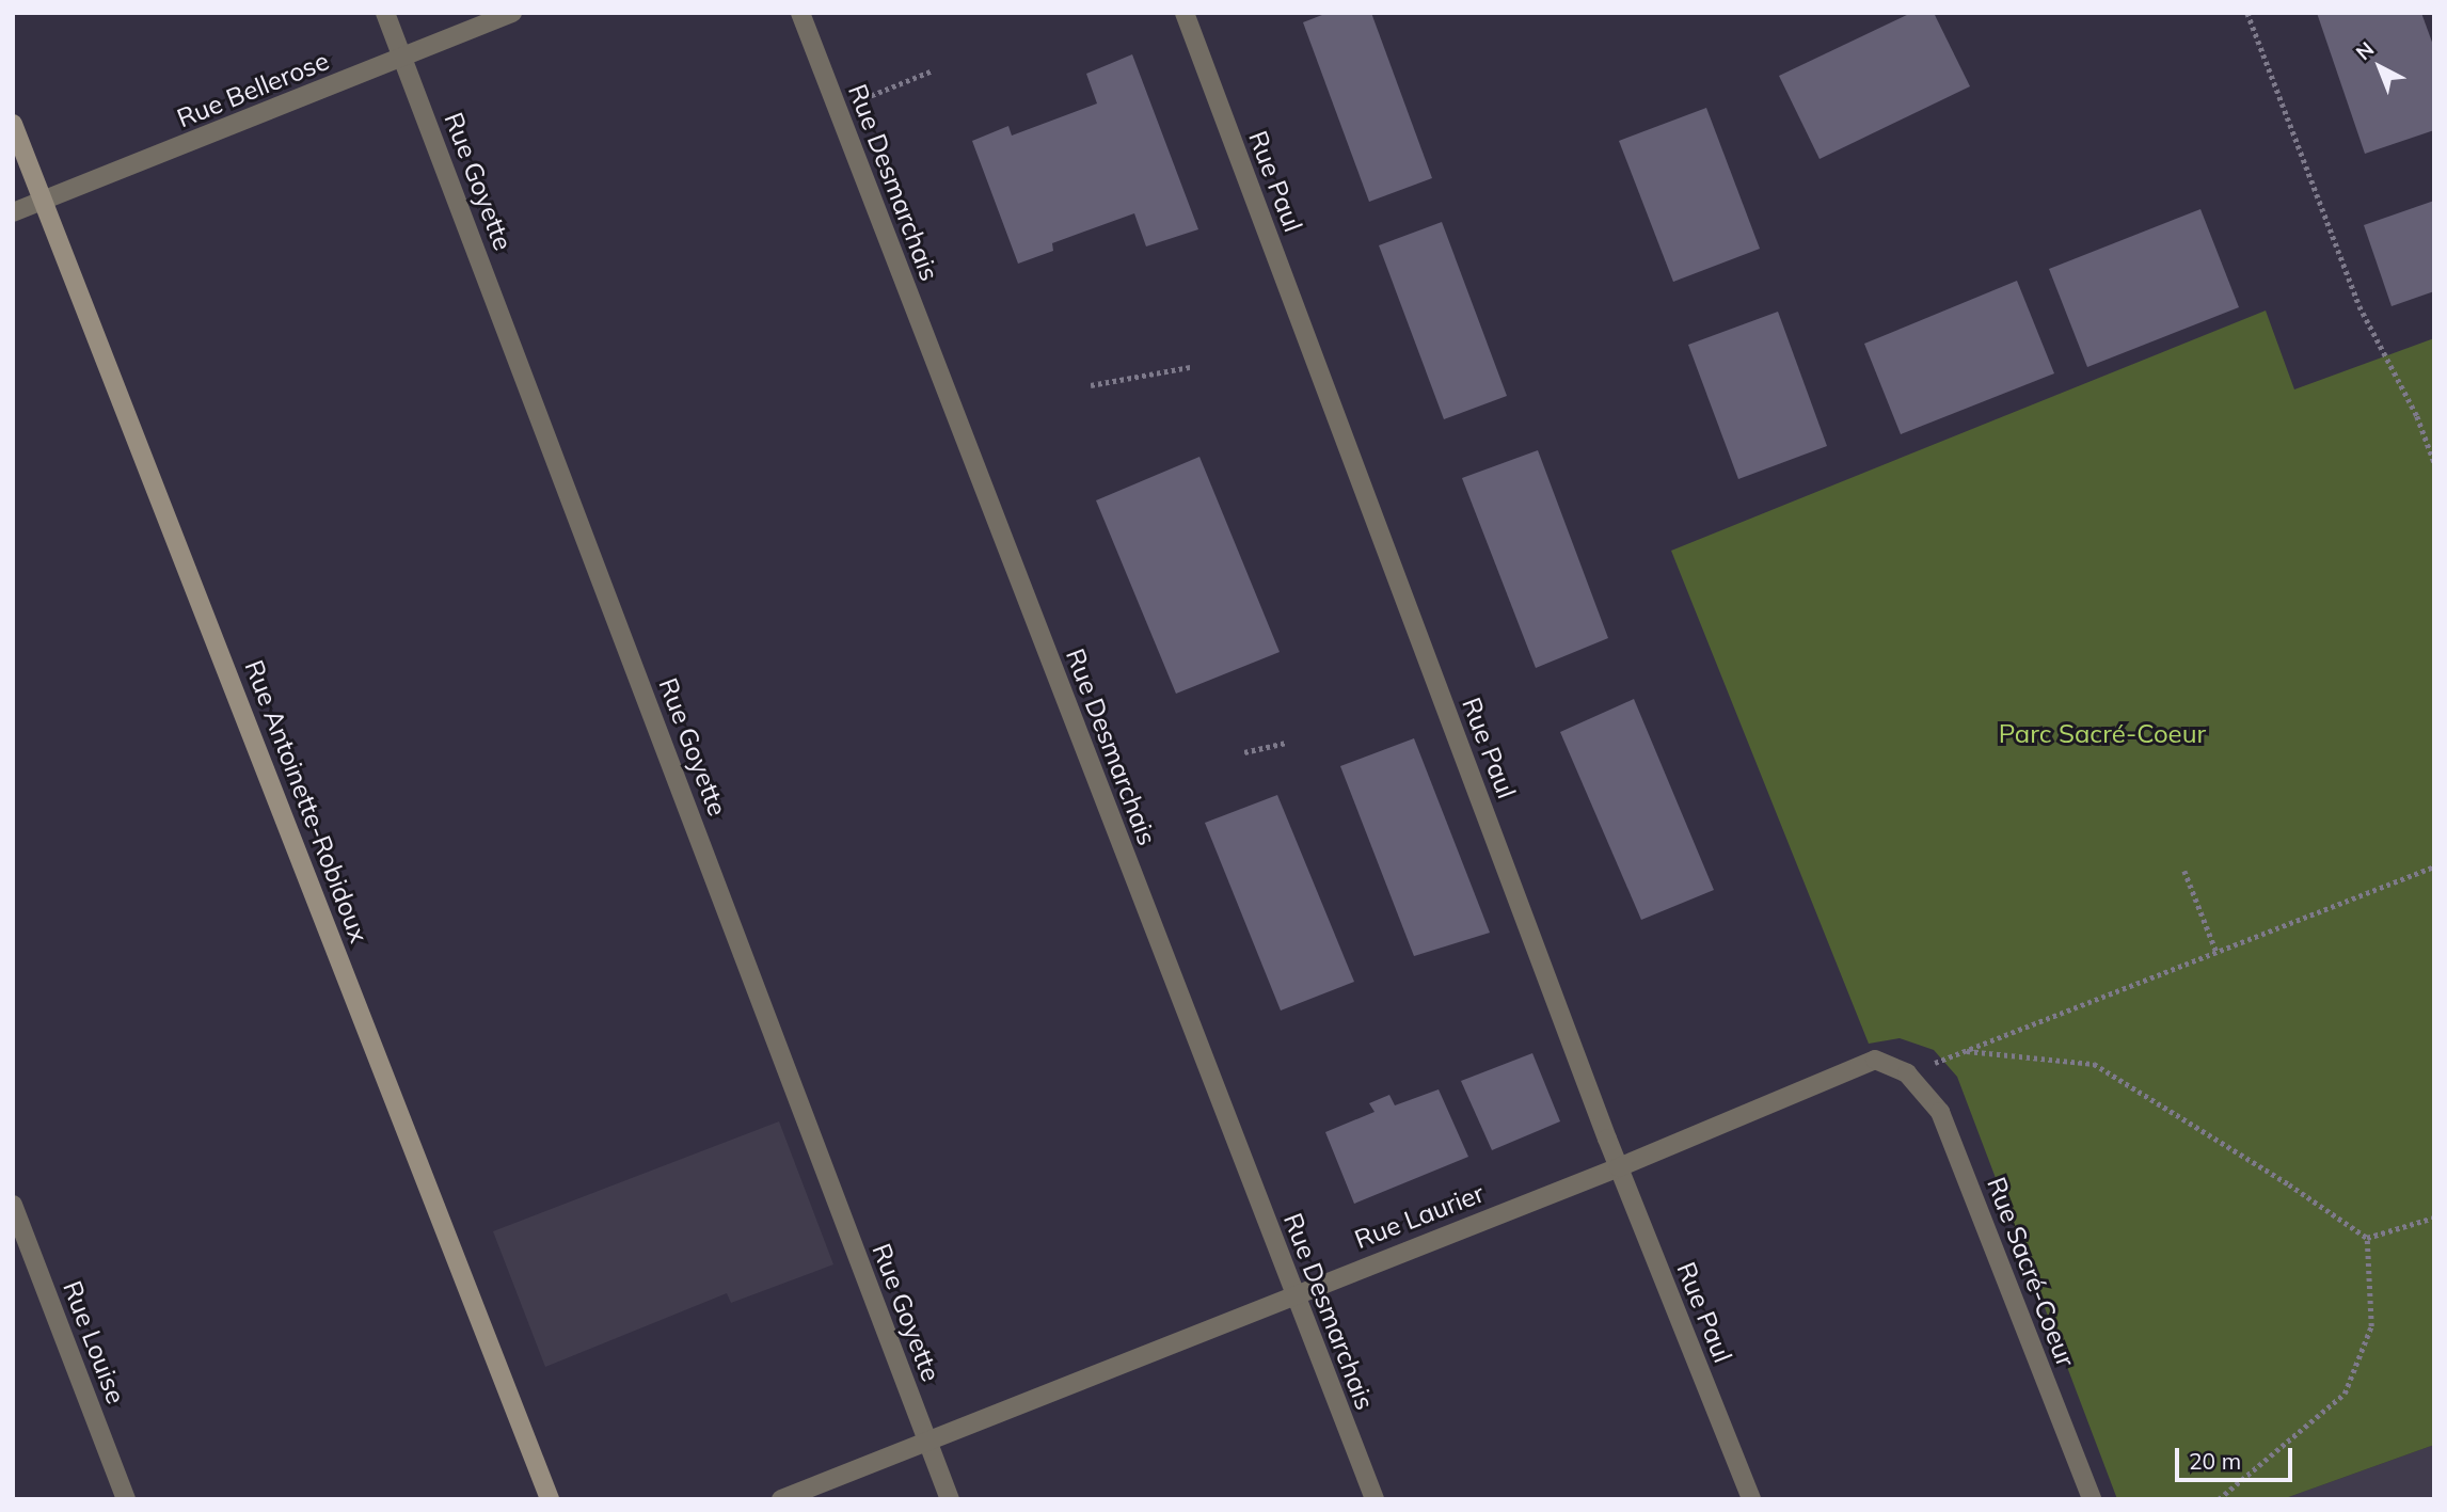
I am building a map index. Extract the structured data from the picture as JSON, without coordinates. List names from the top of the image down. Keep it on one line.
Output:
{"streets":{"street":["Rue Bellerose","Rue Goyette","Rue Paul","Rue Desmarchais","Rue Antoinette-Robidoux","Rue Laurier","Rue Sacré-Coeur","Rue Louise"]},"crossings":[["Rue Bellerose","Rue Goyette"],["Rue Bellerose","Rue Antoinette-Robidoux"],["Rue Goyette","Rue Laurier"],["Rue Paul","Rue Laurier"],["Rue Desmarchais","Rue Laurier"],["Rue Laurier","Rue Sacré-Coeur"]],"parks":["Parc Sacré-Coeur"],"scale_bar":"20 m","north":"top left"}
